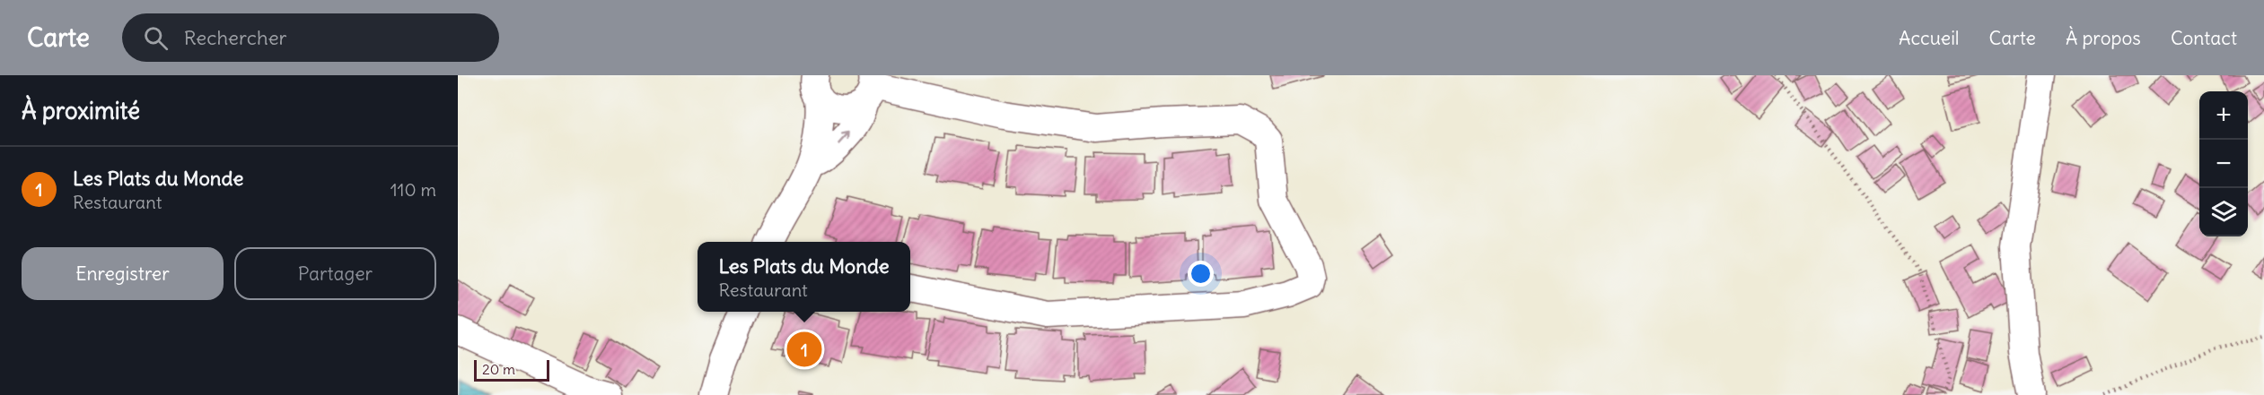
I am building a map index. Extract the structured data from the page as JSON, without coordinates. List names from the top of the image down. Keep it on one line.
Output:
{"scale_bar":"20 m","page":{"header":"Carte","search":"Rechercher","nav":["Accueil","Carte","À propos","Contact"],"heading":"À proximité","map_buttons":["+","−"],"list":[{"mark":"1","name":"Les Plats du Monde","note":"Restaurant","value":"110 m"}],"buttons":["Enregistrer","Partager"],"popup":["Les Plats du Monde","Restaurant"],"pins":"1","scale":"20 m"}}
